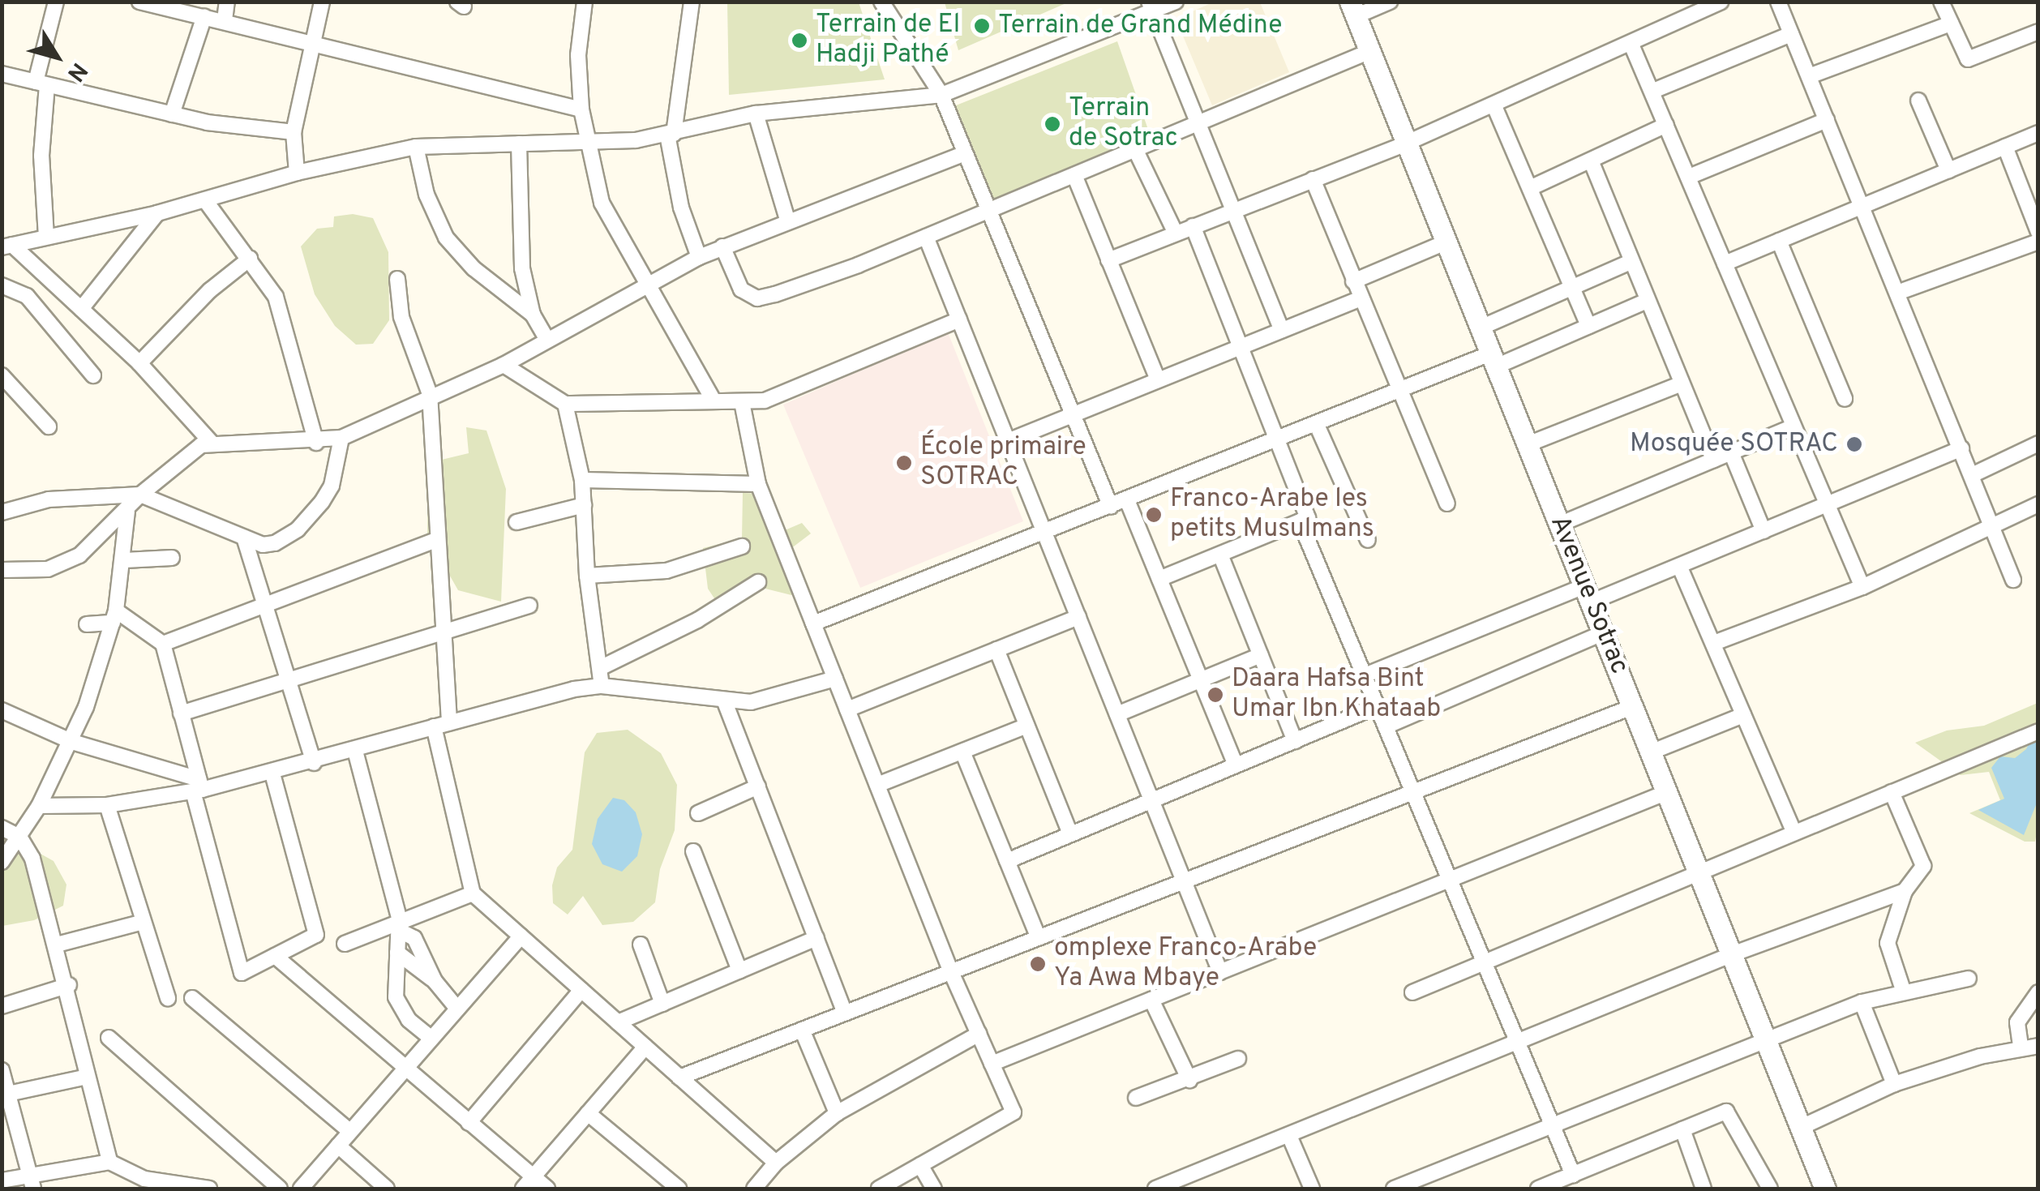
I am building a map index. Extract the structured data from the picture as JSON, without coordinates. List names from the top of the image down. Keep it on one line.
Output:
{"streets":{"street":["Avenue Sotrac"]},"places":["Terrain de Grand Médine","Terrain de El Hadji Pathé","Terrain de Sotrac","Mosquée SOTRAC","École primaire SOTRAC","Franco-Arabe les petits Musulmans","Daara Hafsa Bint Umar Ibn Khataab","omplexe Franco-Arabe Ya Awa Mbaye"],"north":"bottom right"}
